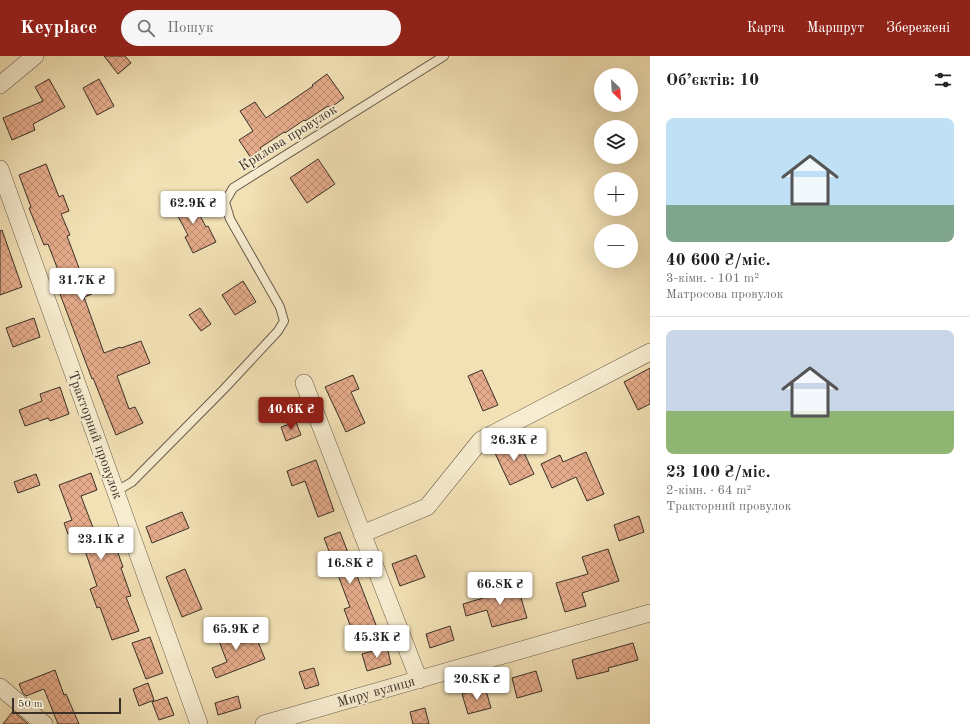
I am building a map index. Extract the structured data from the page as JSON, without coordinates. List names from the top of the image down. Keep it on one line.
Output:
{"streets":{"street":["Тракторний провулок","Миру вулиця"],"lane":["Крилова провулок"]},"crossings":[["Крилова провулок","Тракторний провулок"]],"scale_bar":"50 m","north":"bottom right","page":{"header":"Keyplace","search":"Пошук","nav":["Карта","Маршрут","Збережені"],"heading":"Об’єктів: 10","map_buttons":["+","−"],"list":[{"name":"40 600 ₴/міс.","note":"3-кімн. · 101 m² · Матросова провулок"},{"name":"23 100 ₴/міс.","note":"2-кімн. · 64 m² · Тракторний провулок"}],"price":["62.9K ₴","31.7K ₴","40.6K ₴","26.3K ₴","23.1K ₴","16.8K ₴","66.8K ₴","65.9K ₴","45.3K ₴","20.8K ₴"],"scale":"50 m"}}
